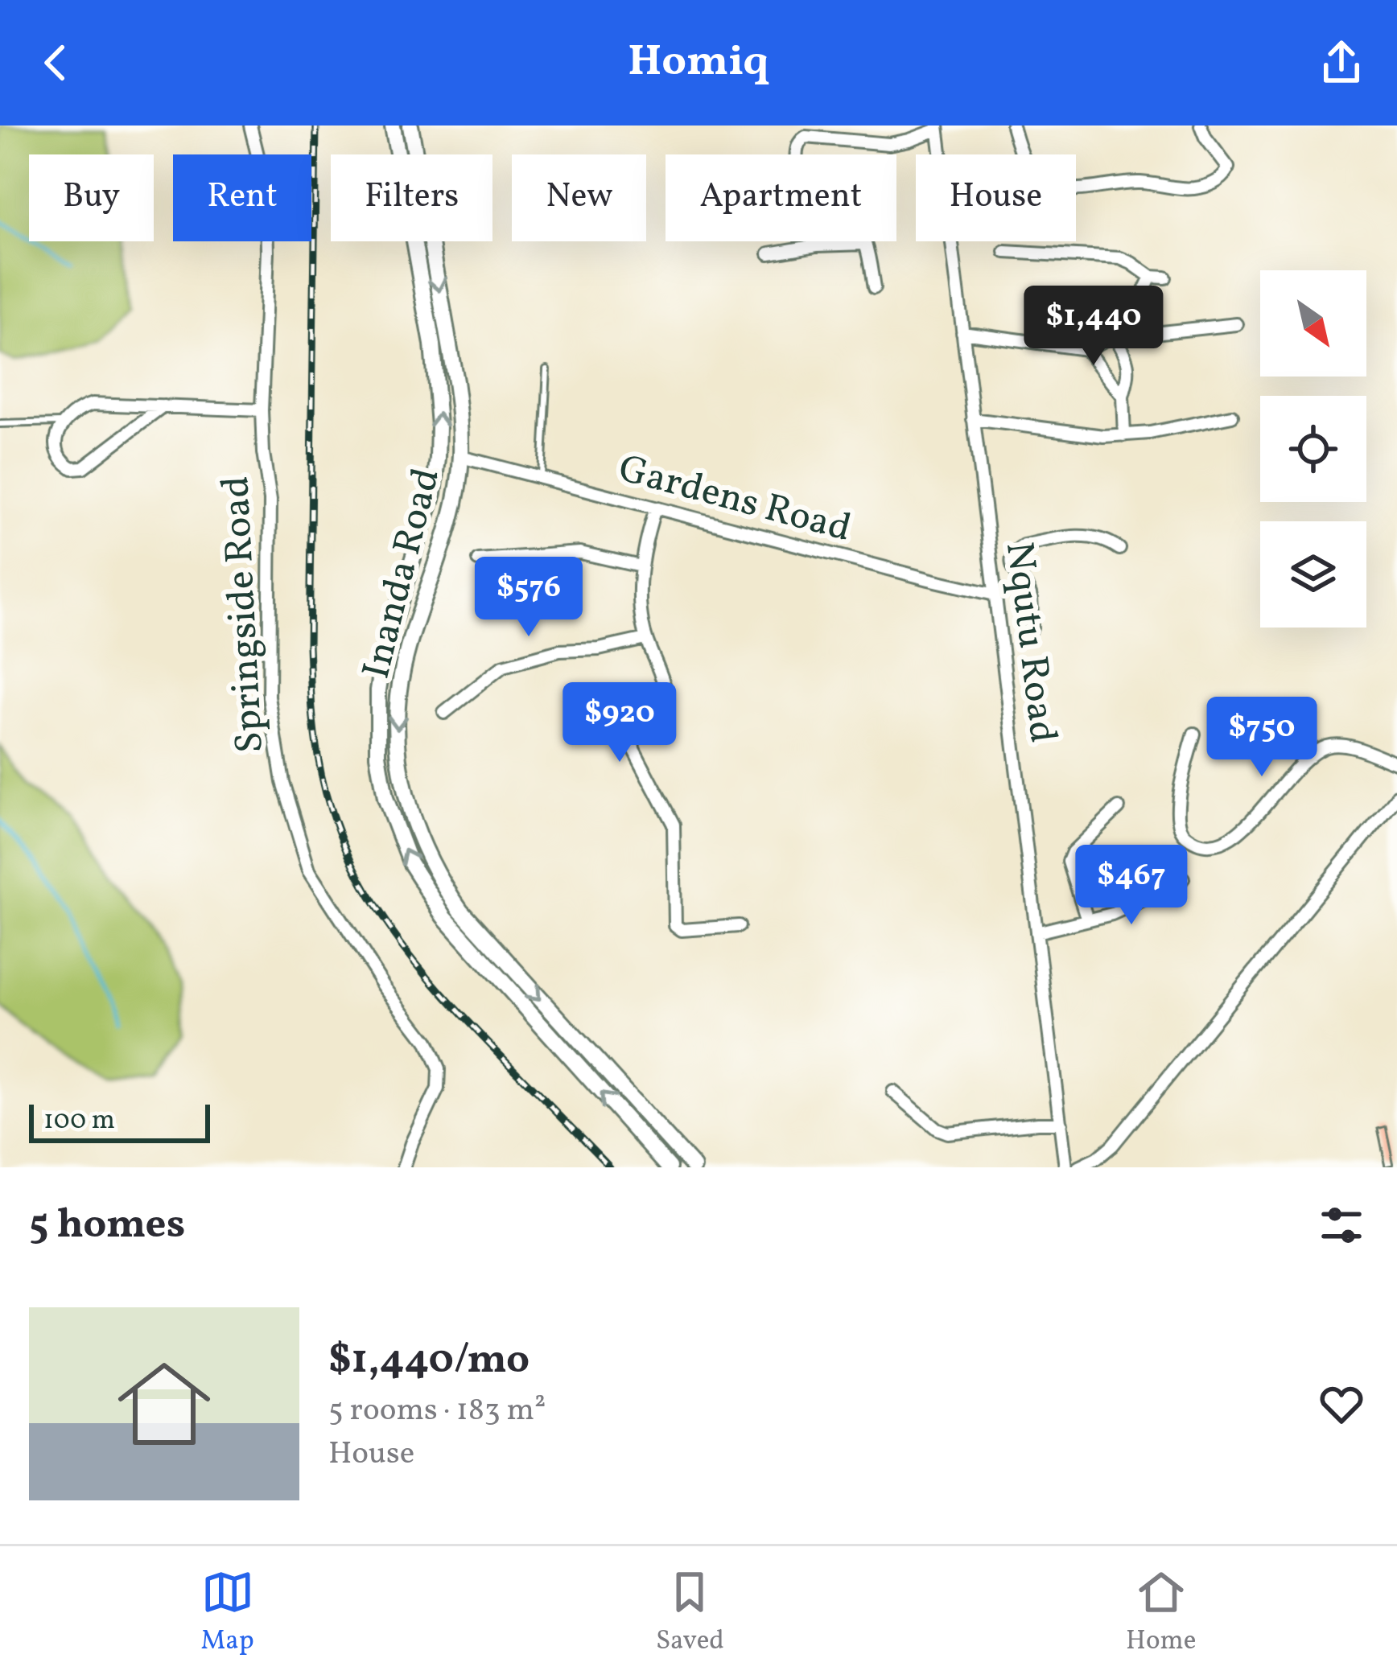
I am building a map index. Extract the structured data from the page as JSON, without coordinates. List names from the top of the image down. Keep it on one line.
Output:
{"streets":{"main road":["Inanda Road"],"street":["Gardens Road","Springside Road","Nqutu Road"]},"crossings":[["Gardens Road","Inanda Road"],["Gardens Road","Nqutu Road"]],"scale_bar":"100 m","north":"bottom right","page":{"header":"Homiq","chip":["Buy","Rent","Filters","New","Apartment","House"],"price":["$1,440","$576","$920","$750","$467"],"scale":"100 m","heading":"5 homes","list":[{"name":"$1,440/mo","note":"5 rooms · 183 m² · House"}],"tabs":["Map","Saved","Home"]}}
